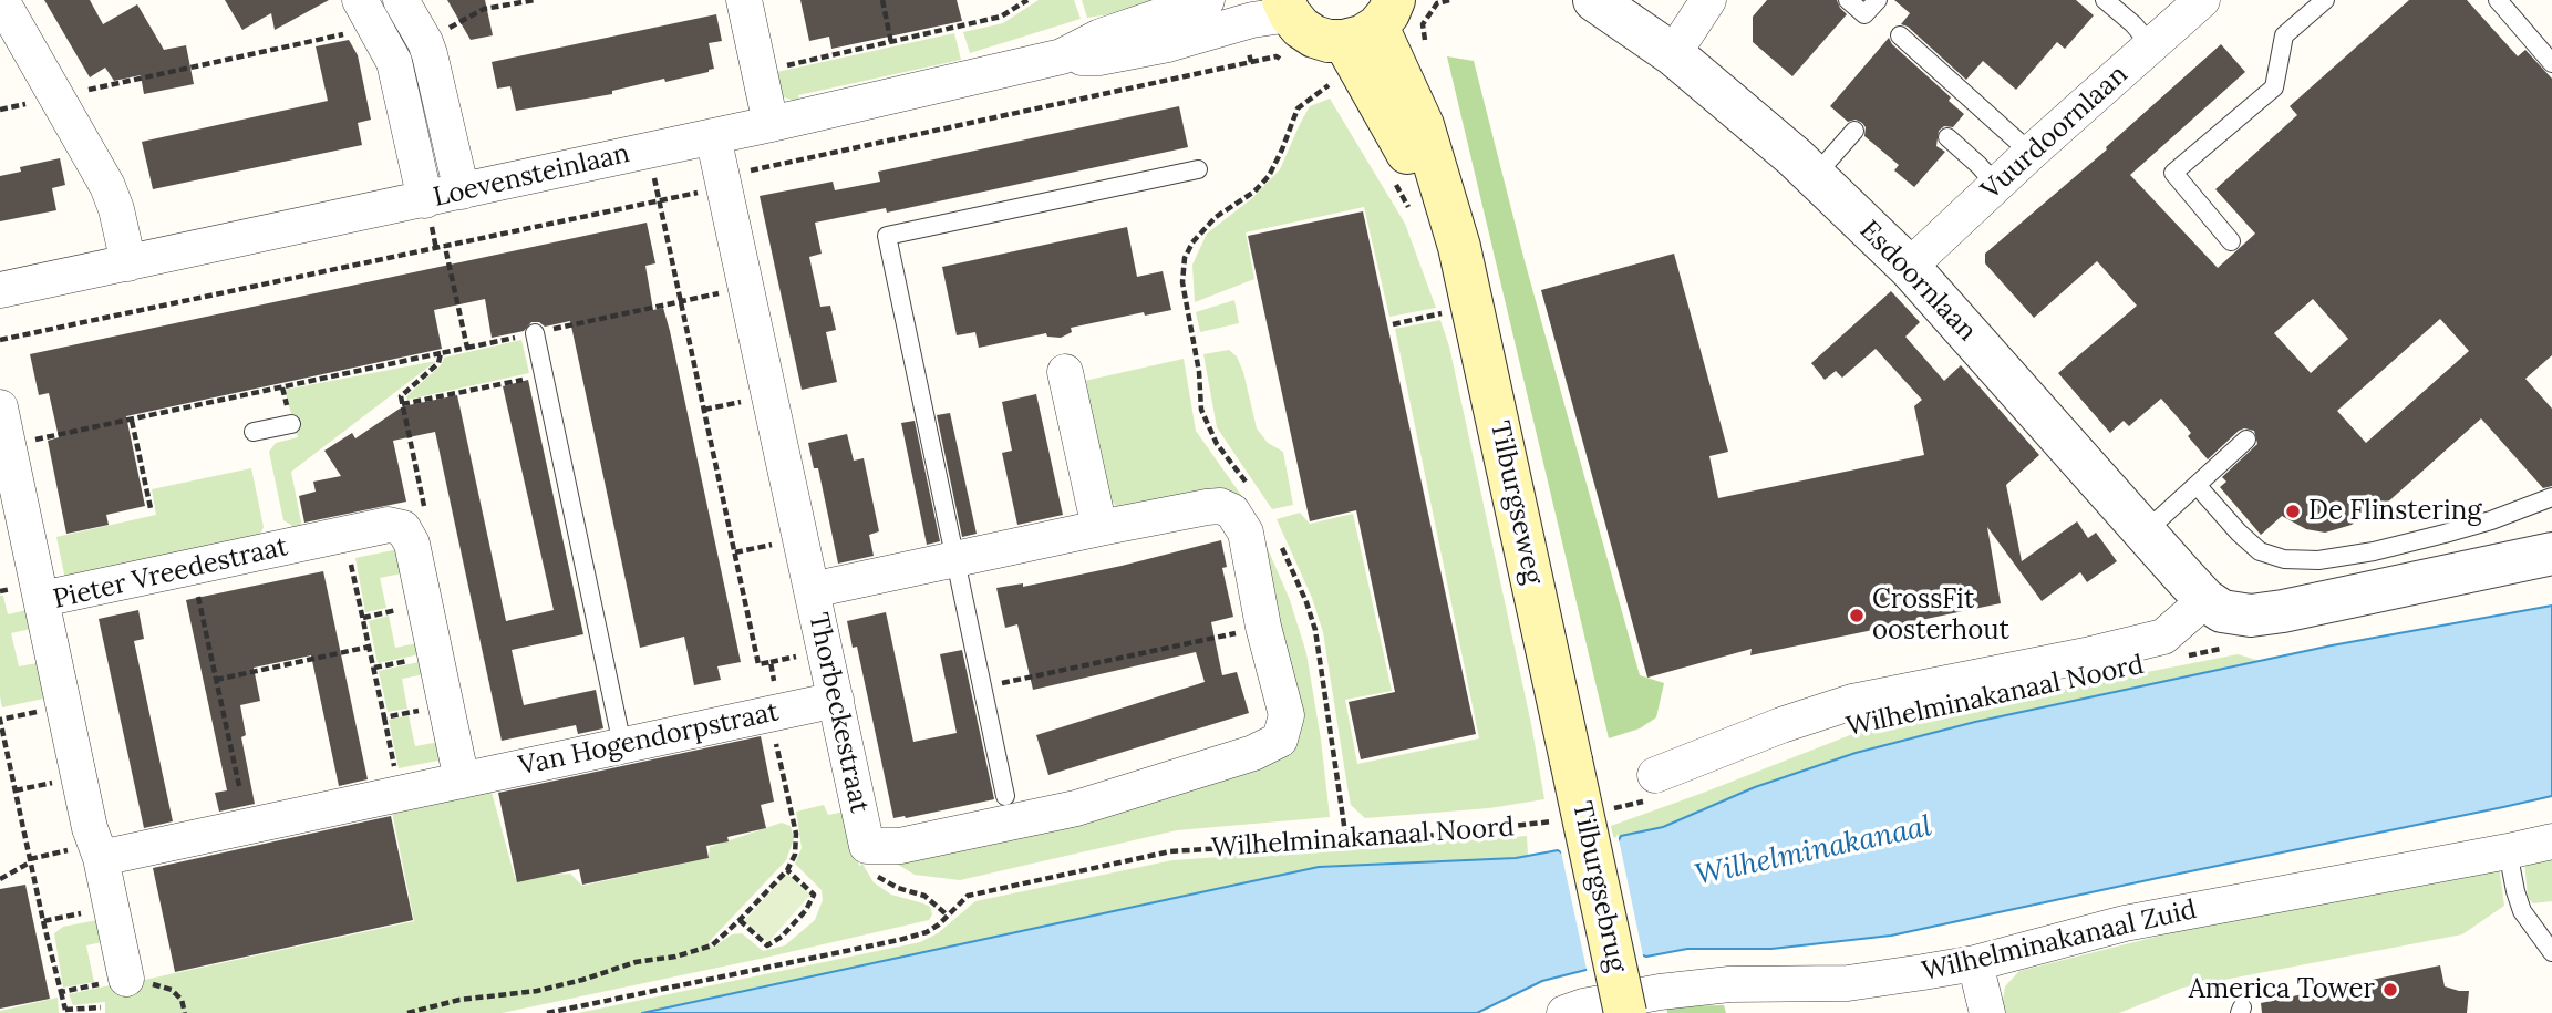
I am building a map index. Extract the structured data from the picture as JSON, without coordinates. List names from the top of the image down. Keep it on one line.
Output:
{"streets":{"main road":["Tilburgseweg","Tilburgsebrug"],"street":["Vuurdoornlaan","Loevensteinlaan","Esdoornlaan","Pieter Vreedestraat","Wilhelminakanaal Noord","Thorbeckestraat","Van Hogendorpstraat","Wilhelminakanaal Zuid"]},"crossings":[["Vuurdoornlaan","Esdoornlaan"],["Loevensteinlaan","Thorbeckestraat"],["Esdoornlaan","Wilhelminakanaal Noord"],["Tilburgseweg","Tilburgsebrug"],["Pieter Vreedestraat","Van Hogendorpstraat"],["Thorbeckestraat","Van Hogendorpstraat"]],"water":["Wilhelminakanaal"],"places":["De Flinstering","CrossFit oosterhout","America Tower"]}
